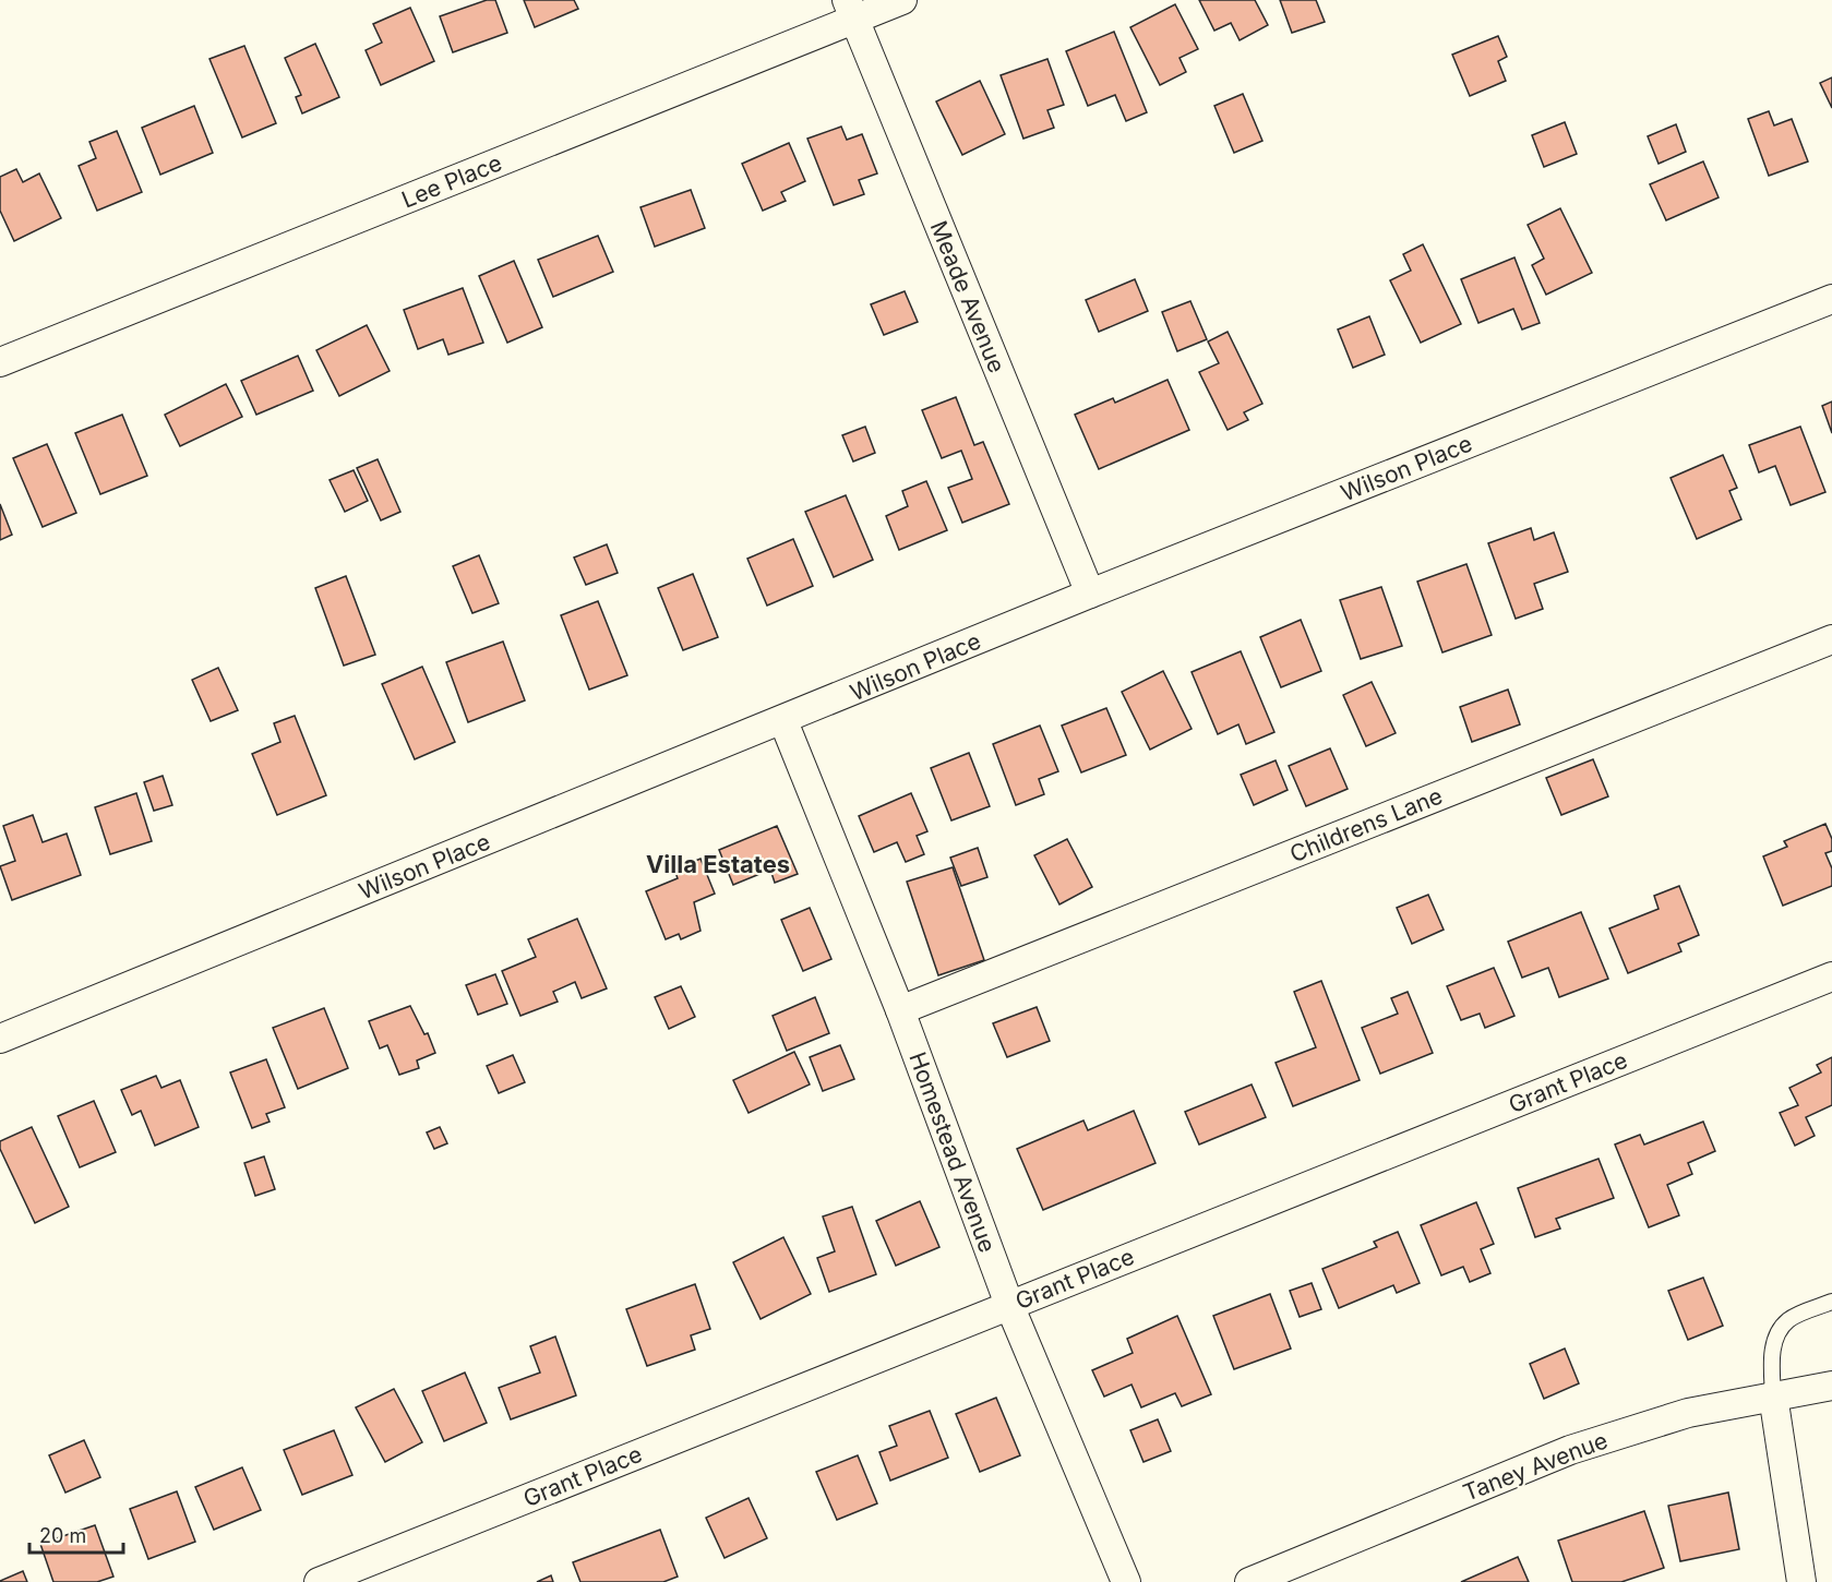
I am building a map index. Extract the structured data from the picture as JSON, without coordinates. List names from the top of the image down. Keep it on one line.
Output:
{"streets":{"street":["Lee Place","Meade Avenue","Wilson Place","Childrens Lane","Grant Place","Homestead Avenue","Taney Avenue"]},"crossings":[["Lee Place","Meade Avenue"],["Meade Avenue","Wilson Place"],["Wilson Place","Homestead Avenue"],["Childrens Lane","Homestead Avenue"],["Grant Place","Homestead Avenue"]],"districts":["Villa Estates"],"scale_bar":"20 m"}
